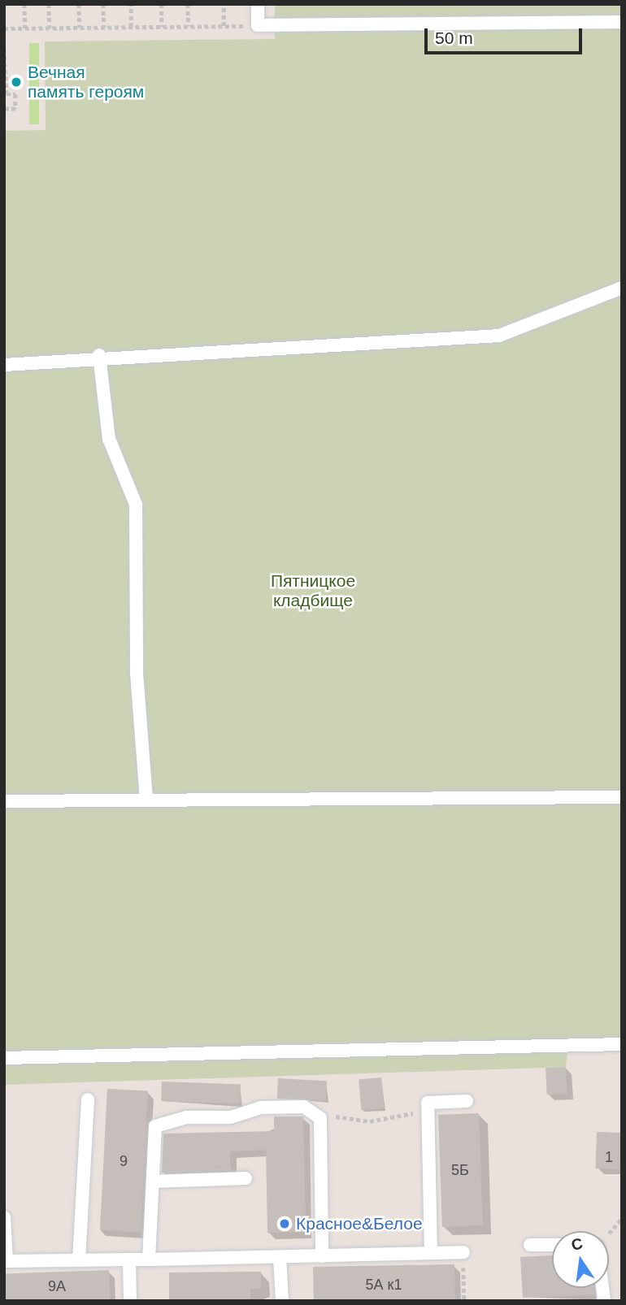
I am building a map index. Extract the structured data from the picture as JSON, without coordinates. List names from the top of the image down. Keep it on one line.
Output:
{"parks":["Пятницкое кладбище"],"places":["Вечная память героям","Красное&Белое"],"house_numbers":["1","9","5Б","5А к1","9А"],"scale_bar":"50 m","north":"top"}
